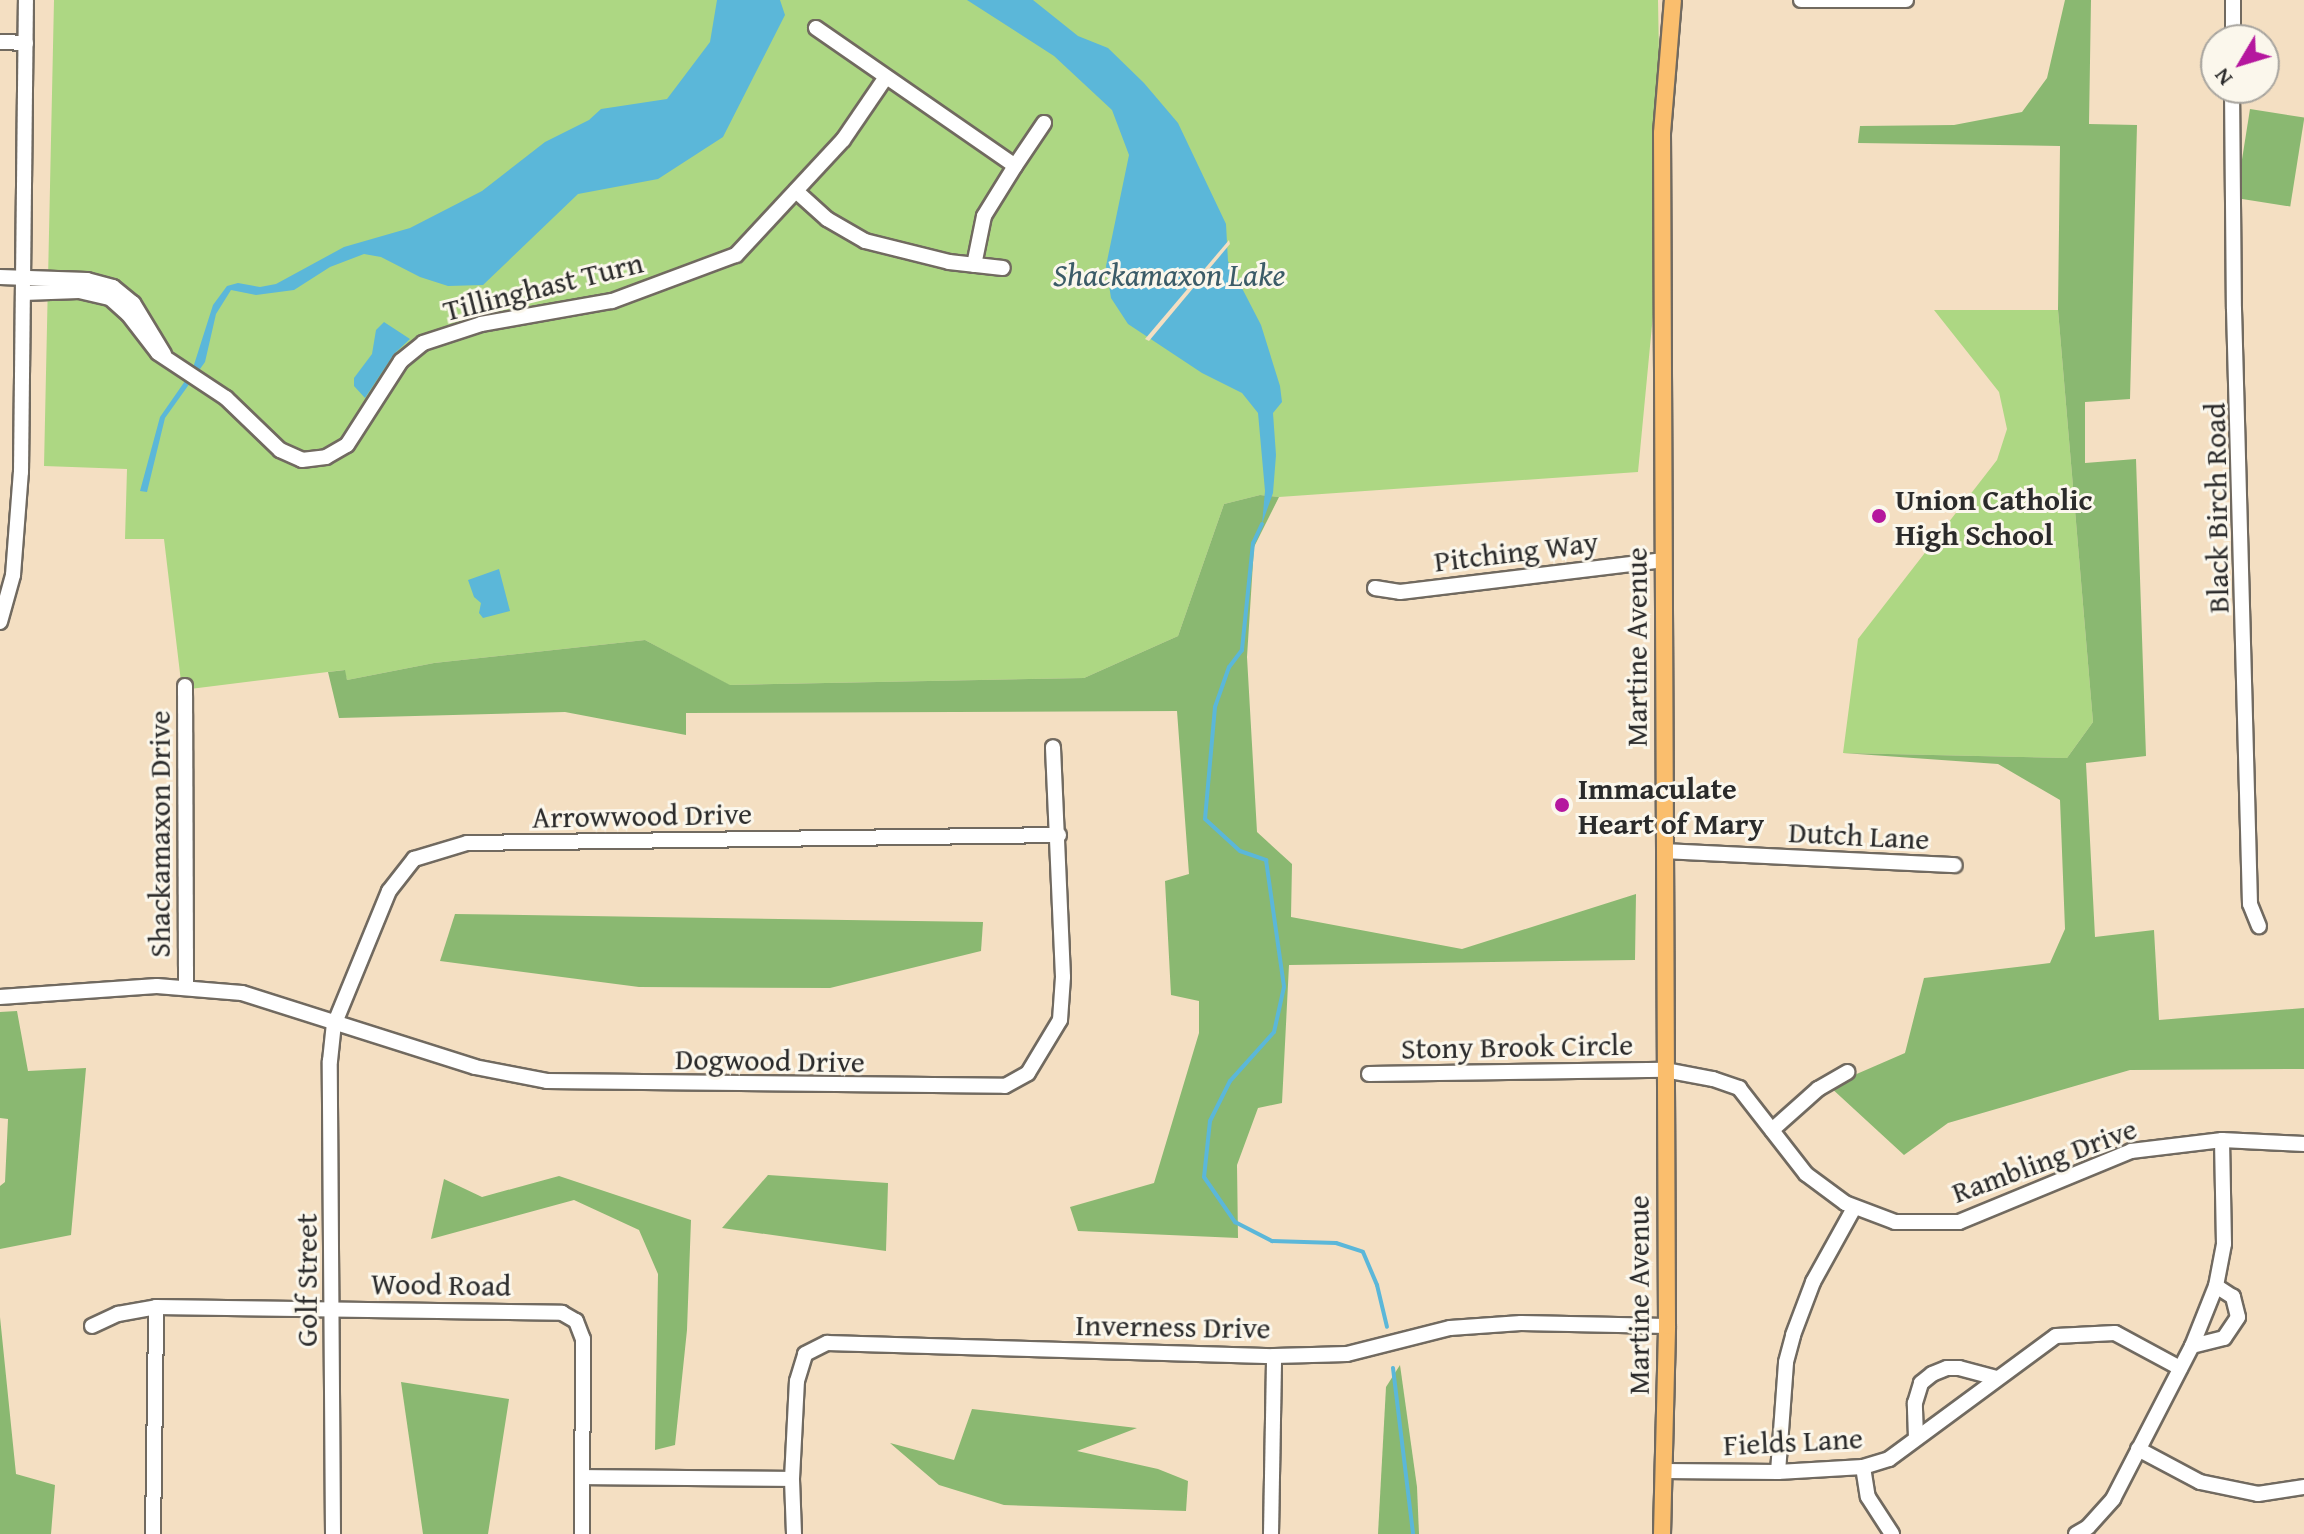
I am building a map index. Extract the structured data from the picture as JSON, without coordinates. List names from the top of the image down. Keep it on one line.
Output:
{"streets":{"main road":["Martine Avenue"],"street":["Tillinghast Turn","Black Birch Road","Pitching Way","Arrowwood Drive","Shackamaxon Drive","Dutch Lane","Stony Brook Circle","Dogwood Drive","Rambling Drive","Golf Street","Wood Road","Inverness Drive","Fields Lane"]},"crossings":[["Pitching Way","Martine Avenue"],["Martine Avenue","Dutch Lane"],["Martine Avenue","Stony Brook Circle"],["Martine Avenue","Rambling Drive"],["Martine Avenue","Inverness Drive"],["Martine Avenue","Fields Lane"],["Arrowwood Drive","Dogwood Drive"],["Arrowwood Drive","Golf Street"],["Shackamaxon Drive","Dogwood Drive"],["Stony Brook Circle","Rambling Drive"],["Dogwood Drive","Golf Street"],["Golf Street","Wood Road"]],"water":["Shackamaxon Lake"],"places":["Union Catholic High School","Immaculate Heart of Mary"],"north":"bottom left"}
